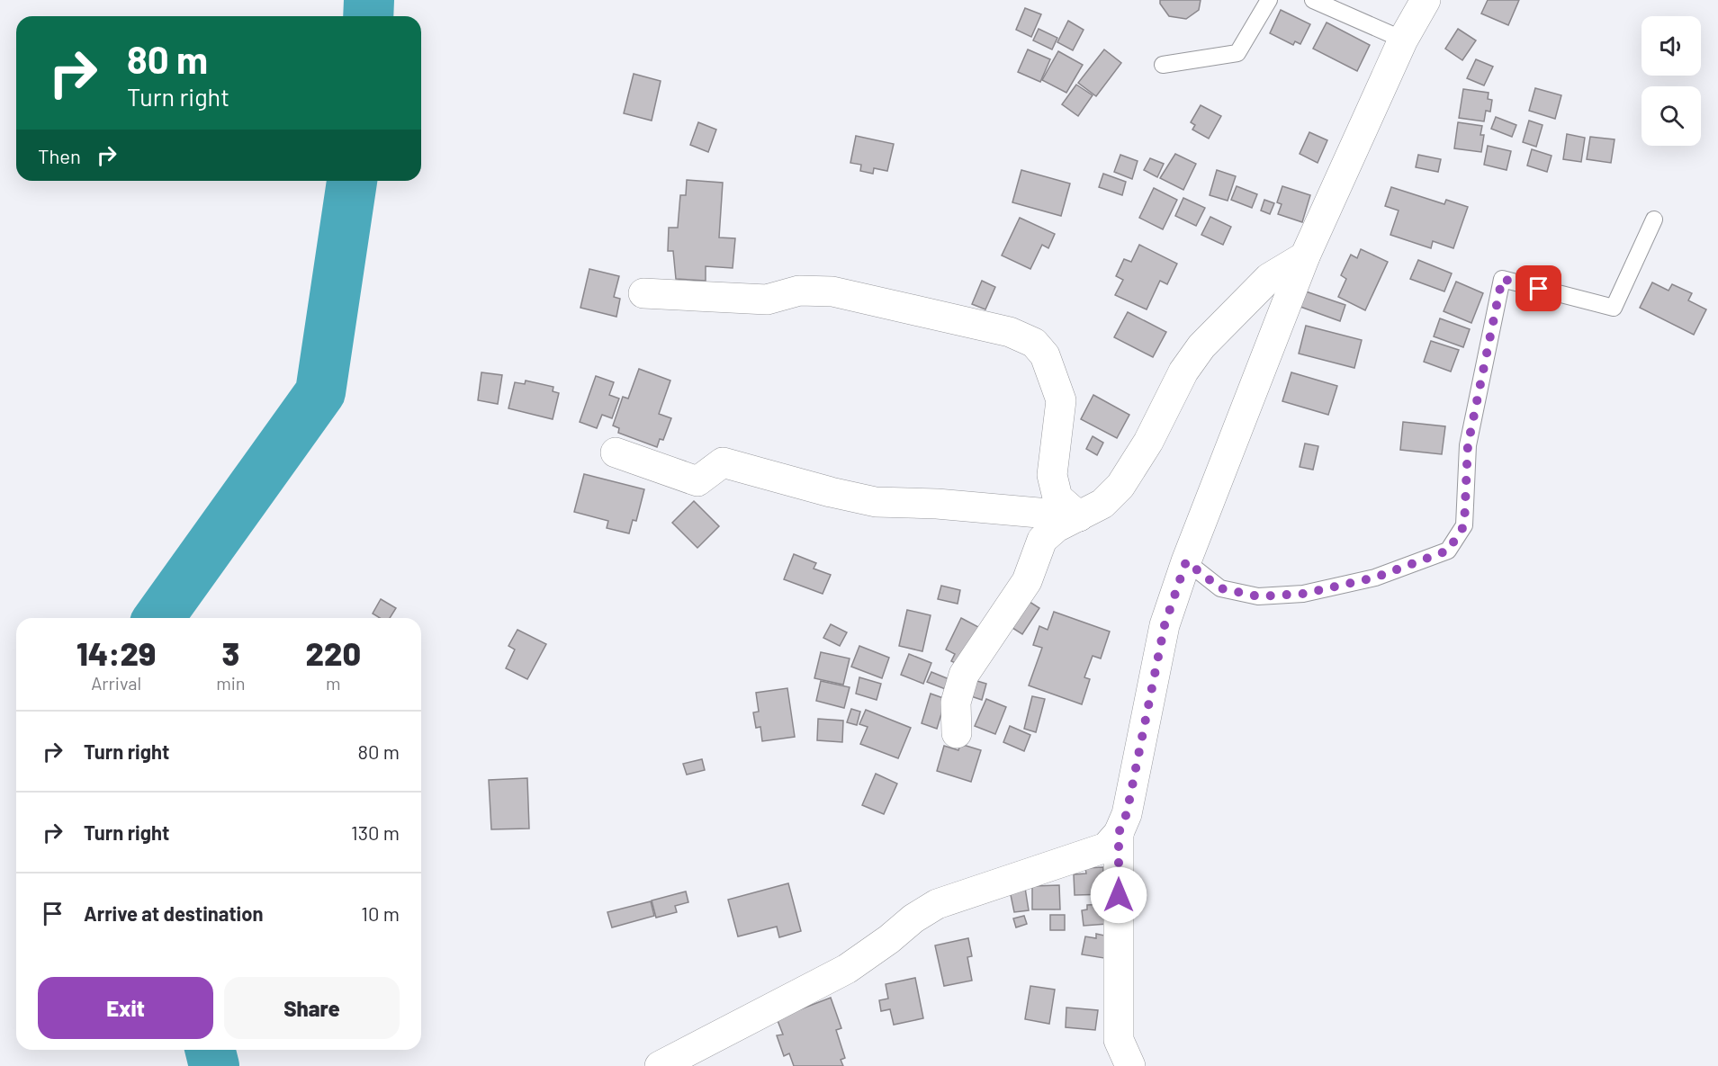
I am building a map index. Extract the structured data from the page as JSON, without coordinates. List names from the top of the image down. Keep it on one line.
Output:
{"page":{"turn":["80 m","Turn right"],"then":"Then","eta":["14:29","Arrival","3","min","220","m"],"list":[{"name":"Turn right","value":"80 m"},{"name":"Turn right","value":"130 m"},{"name":"Arrive at destination","value":"10 m"}],"buttons":["Exit","Share"]}}
